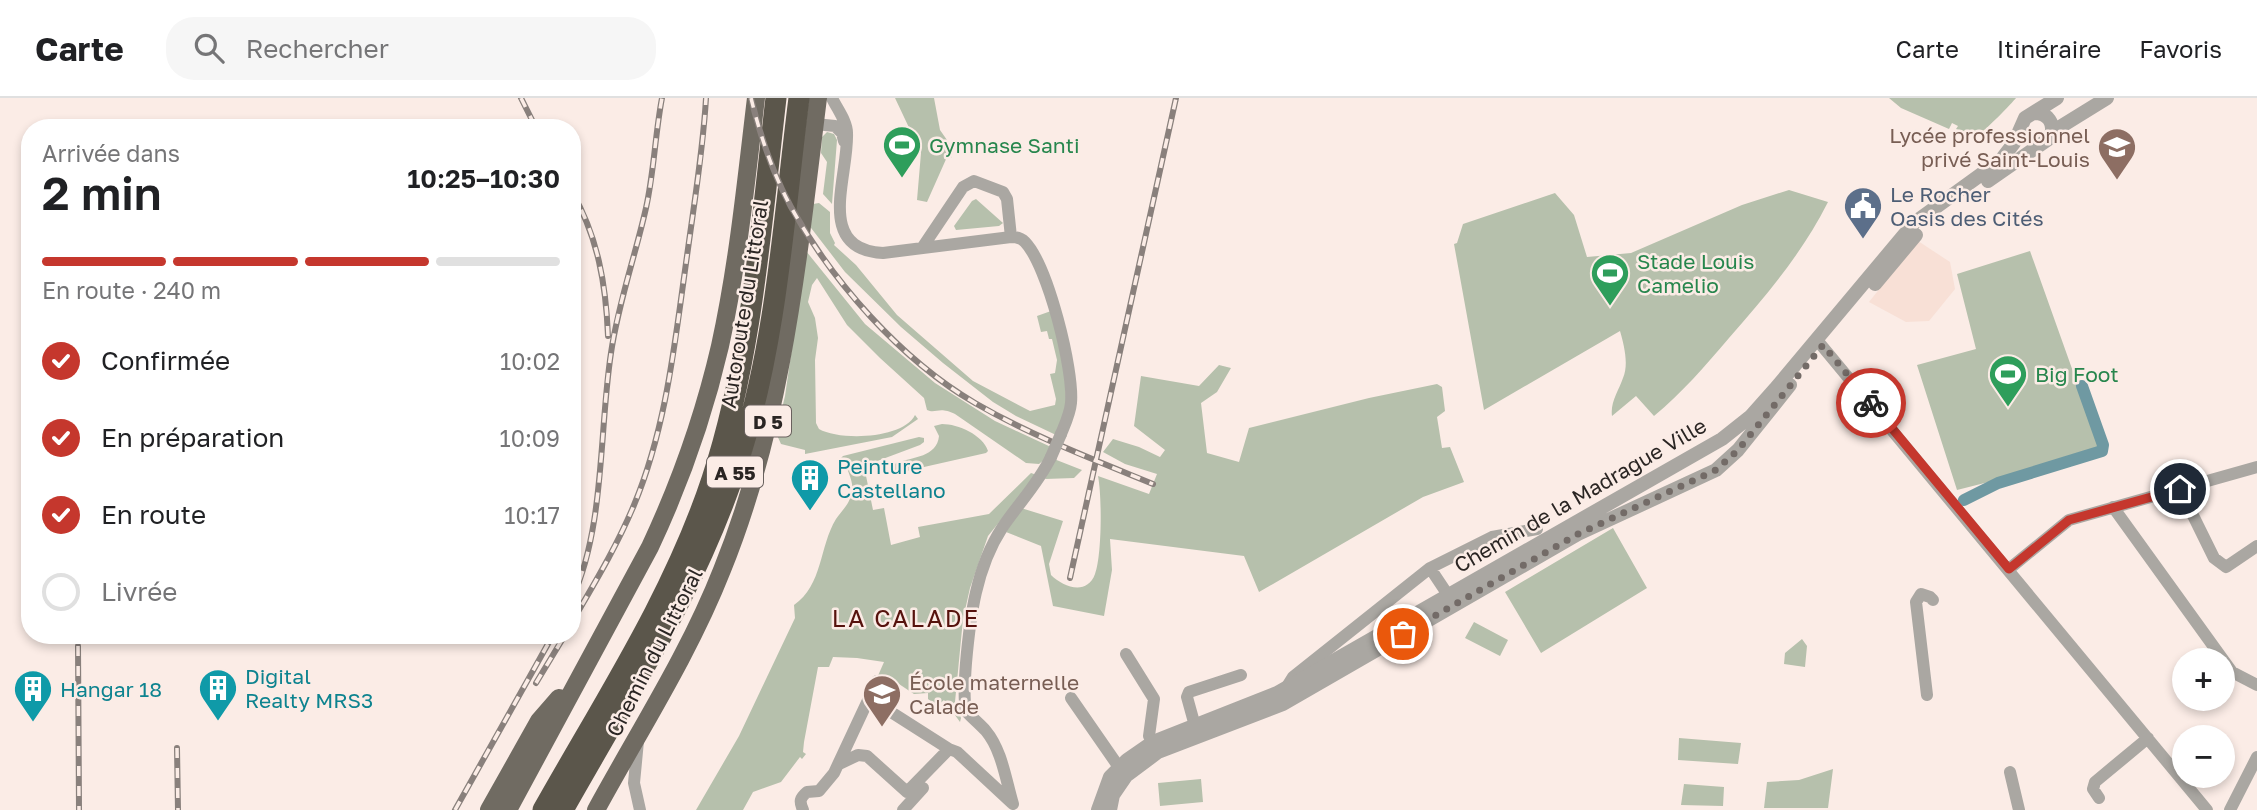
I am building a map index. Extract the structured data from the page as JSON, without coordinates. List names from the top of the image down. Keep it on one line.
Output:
{"streets":{"highway":["Autoroute du Littoral","A 55"],"main road":["D 5","Chemin du Littoral"],"street":["Chemin de la Madrague Ville"]},"districts":["LA CALADE"],"places":{"sports":["Gymnase Santi","Stade Louis Camelio","Big Foot"],"school or university":["Lycée professionnel privé Saint-Louis","École maternelle Calade"],"public building":["Le Rocher Oasis des Cités"],"building":["Peinture Castellano","Digital Realty MRS3","Hangar 18"]},"page":{"header":"Carte","search":"Rechercher","nav":["Carte","Itinéraire","Favoris"],"heading":["2 min","Arrivée dans","10:25–10:30"],"bar":"En route · 240 m","list":[["Confirmée","10:02"],["En préparation","10:09"],["En route","10:17"],"Livrée"],"map_buttons":["+","−"]}}
